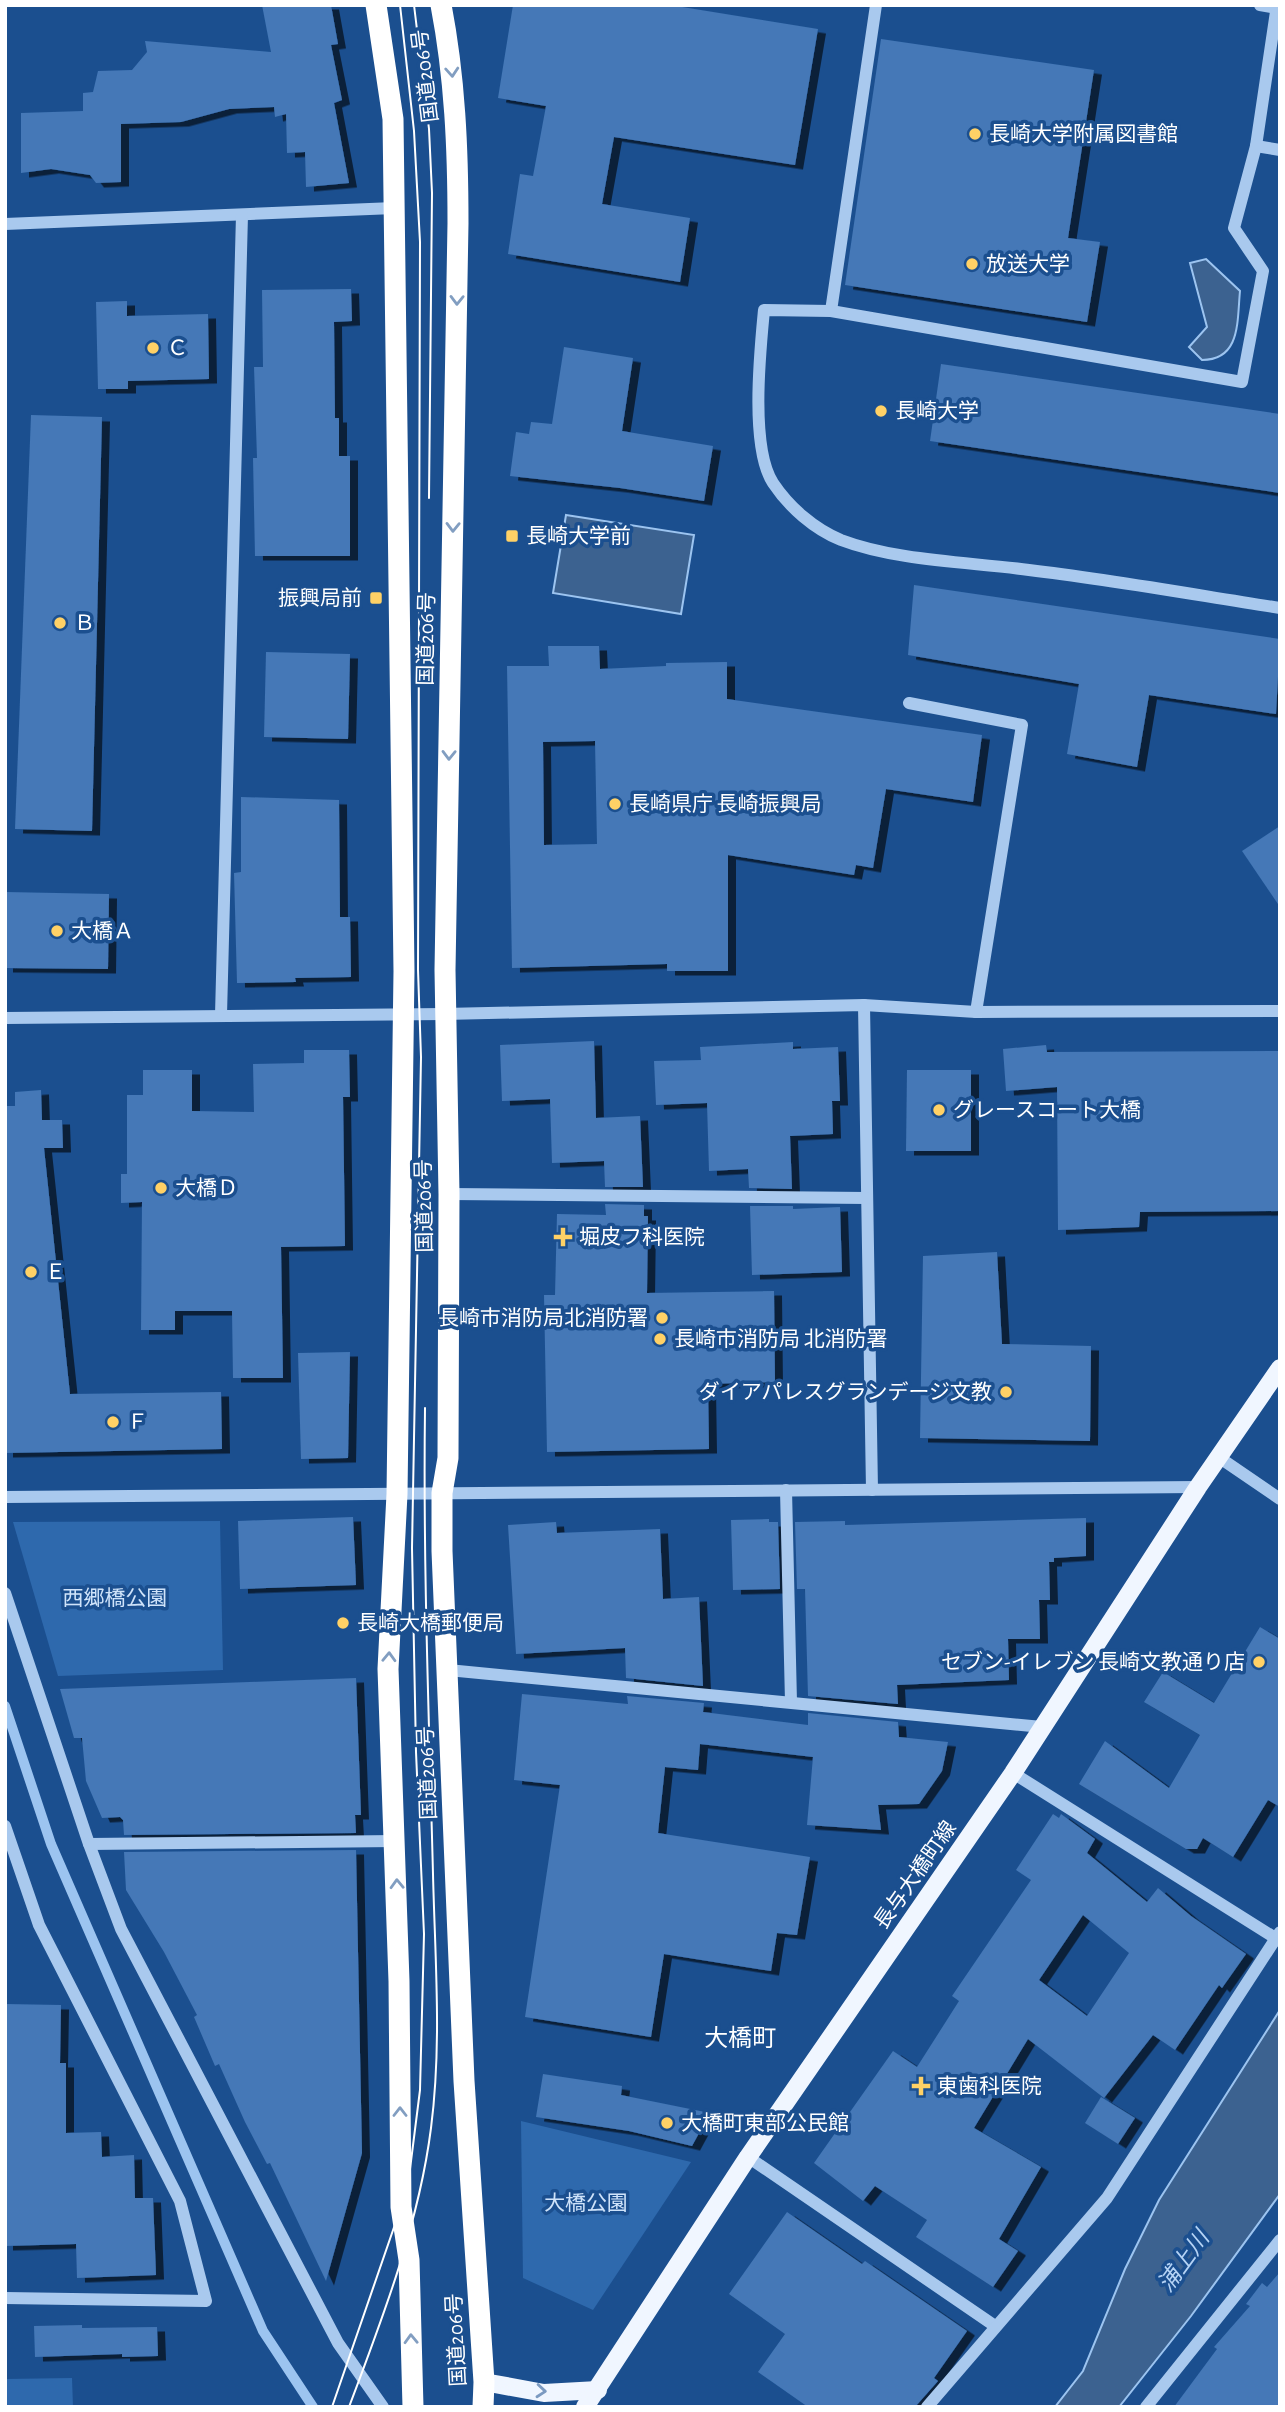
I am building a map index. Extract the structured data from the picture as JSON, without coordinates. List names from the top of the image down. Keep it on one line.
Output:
{"streets":{"highway":["国道206号"],"main road":["長与大橋町線"]},"districts":["大橋町"],"water":["浦上川"],"parks":["西郷橋公園","大橋公園"],"places":{"other":["長崎大学附属図書館","放送大学","Ｃ","長崎大学","Ｂ","長崎県庁 長崎振興局","大橋Ａ","グレースコート大橋","大橋Ｄ","Ｅ","長崎市消防局北消防署","長崎市消防局 北消防署","ダイアパレスグランデージ文教","Ｆ","長崎大橋郵便局","セブン-イレブン 長崎文教通り店","大橋町東部公民館"],"transit":["長崎大学前","振興局前"],"health":["堀皮フ科医院","東歯科医院"]}}
